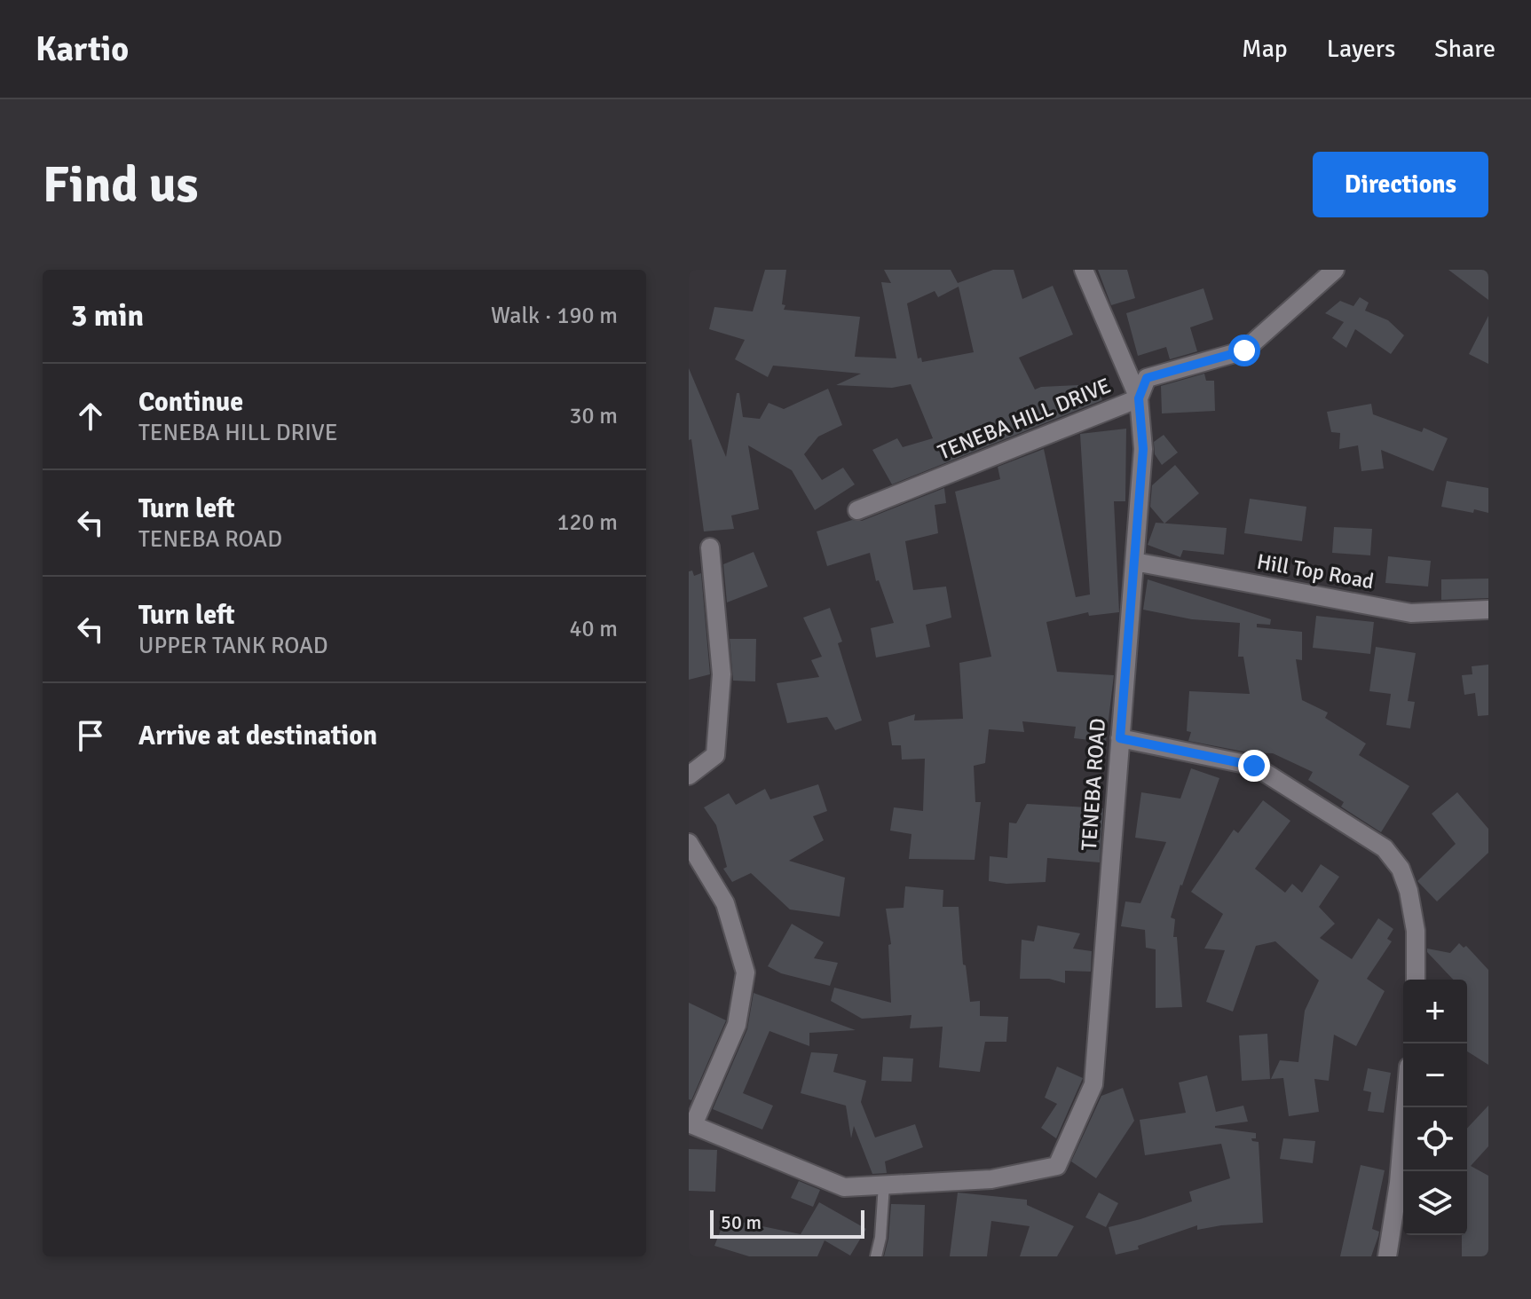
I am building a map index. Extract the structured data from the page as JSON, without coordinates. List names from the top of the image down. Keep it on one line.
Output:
{"streets":{"street":["TENEBA HILL DRIVE","Hill Top Road","TENEBA ROAD"]},"crossings":[["TENEBA HILL DRIVE","TENEBA ROAD"],["Hill Top Road","TENEBA ROAD"]],"scale_bar":"50 m","page":{"header":"Kartio","nav":["Map","Layers","Share"],"buttons":"Directions","title":"Find us","heading":["3 min","Walk · 190 m"],"list":[["Continue","TENEBA HILL DRIVE","30 m"],["Turn left","TENEBA ROAD","120 m"],["Turn left","UPPER TANK ROAD","40 m"],"Arrive at destination"],"map_buttons":["+","−"],"scale":"50 m"}}
